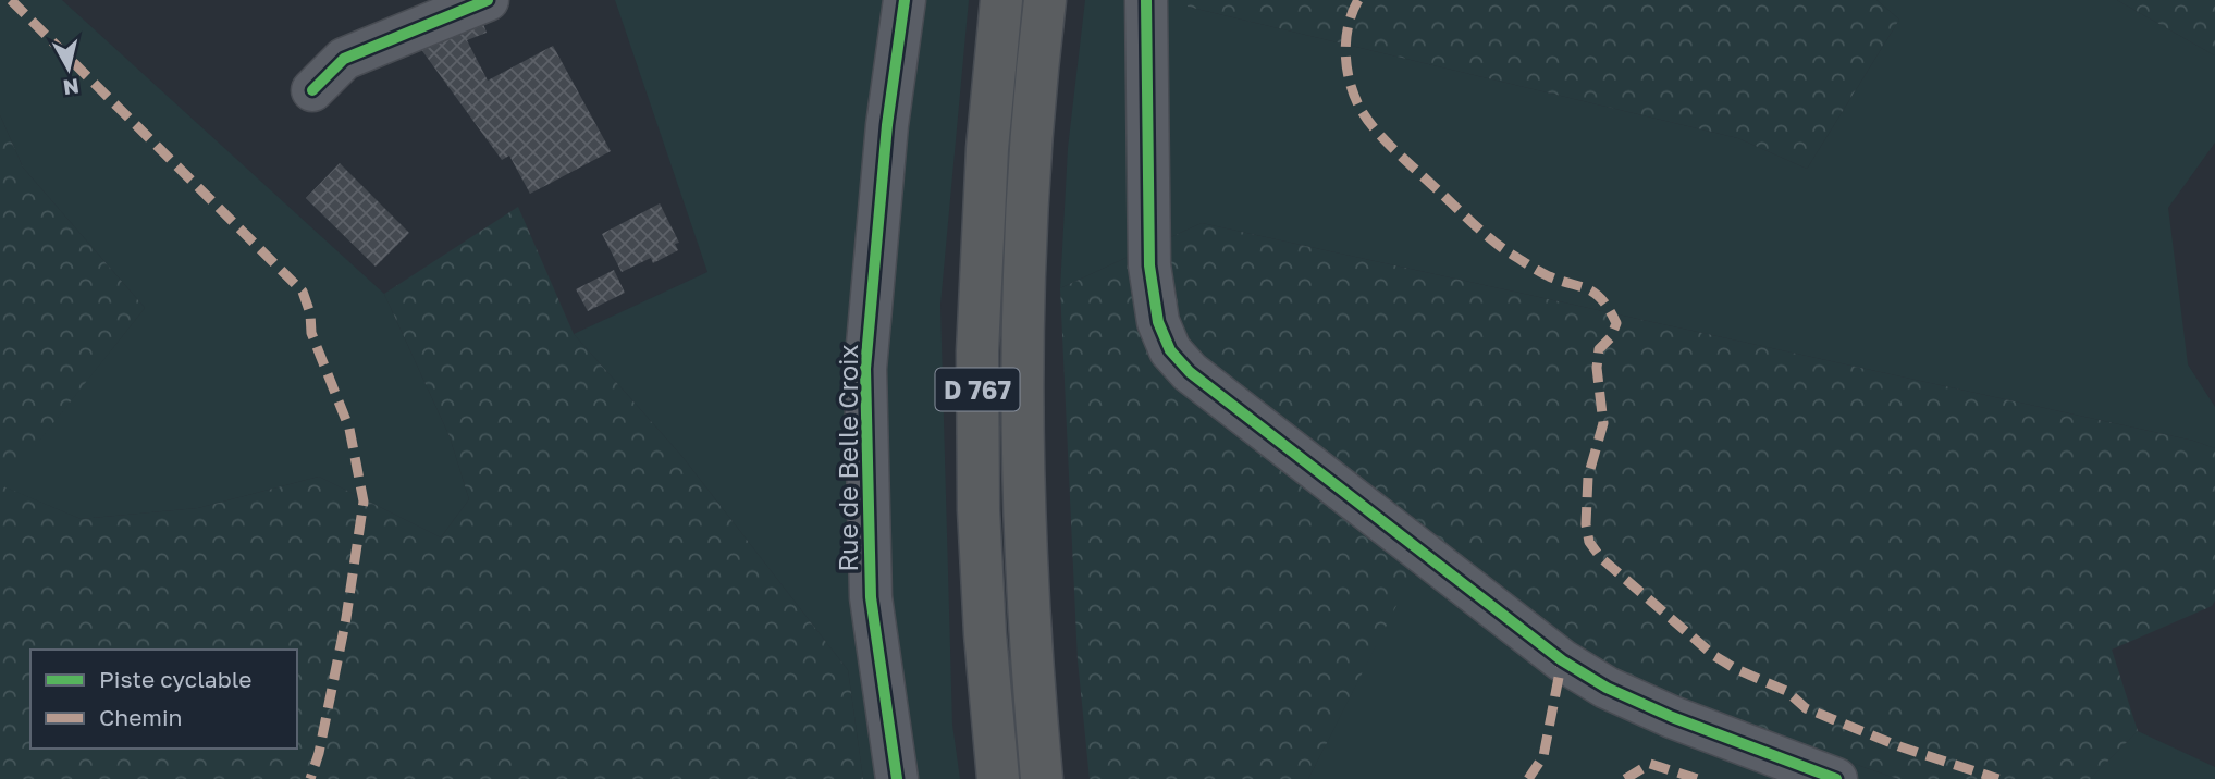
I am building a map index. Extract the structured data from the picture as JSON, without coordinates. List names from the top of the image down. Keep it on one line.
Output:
{"streets":{"highway":["D 767"],"street":["Rue de Belle Croix"]},"legend":["Piste cyclable","Chemin"],"north":"bottom"}
